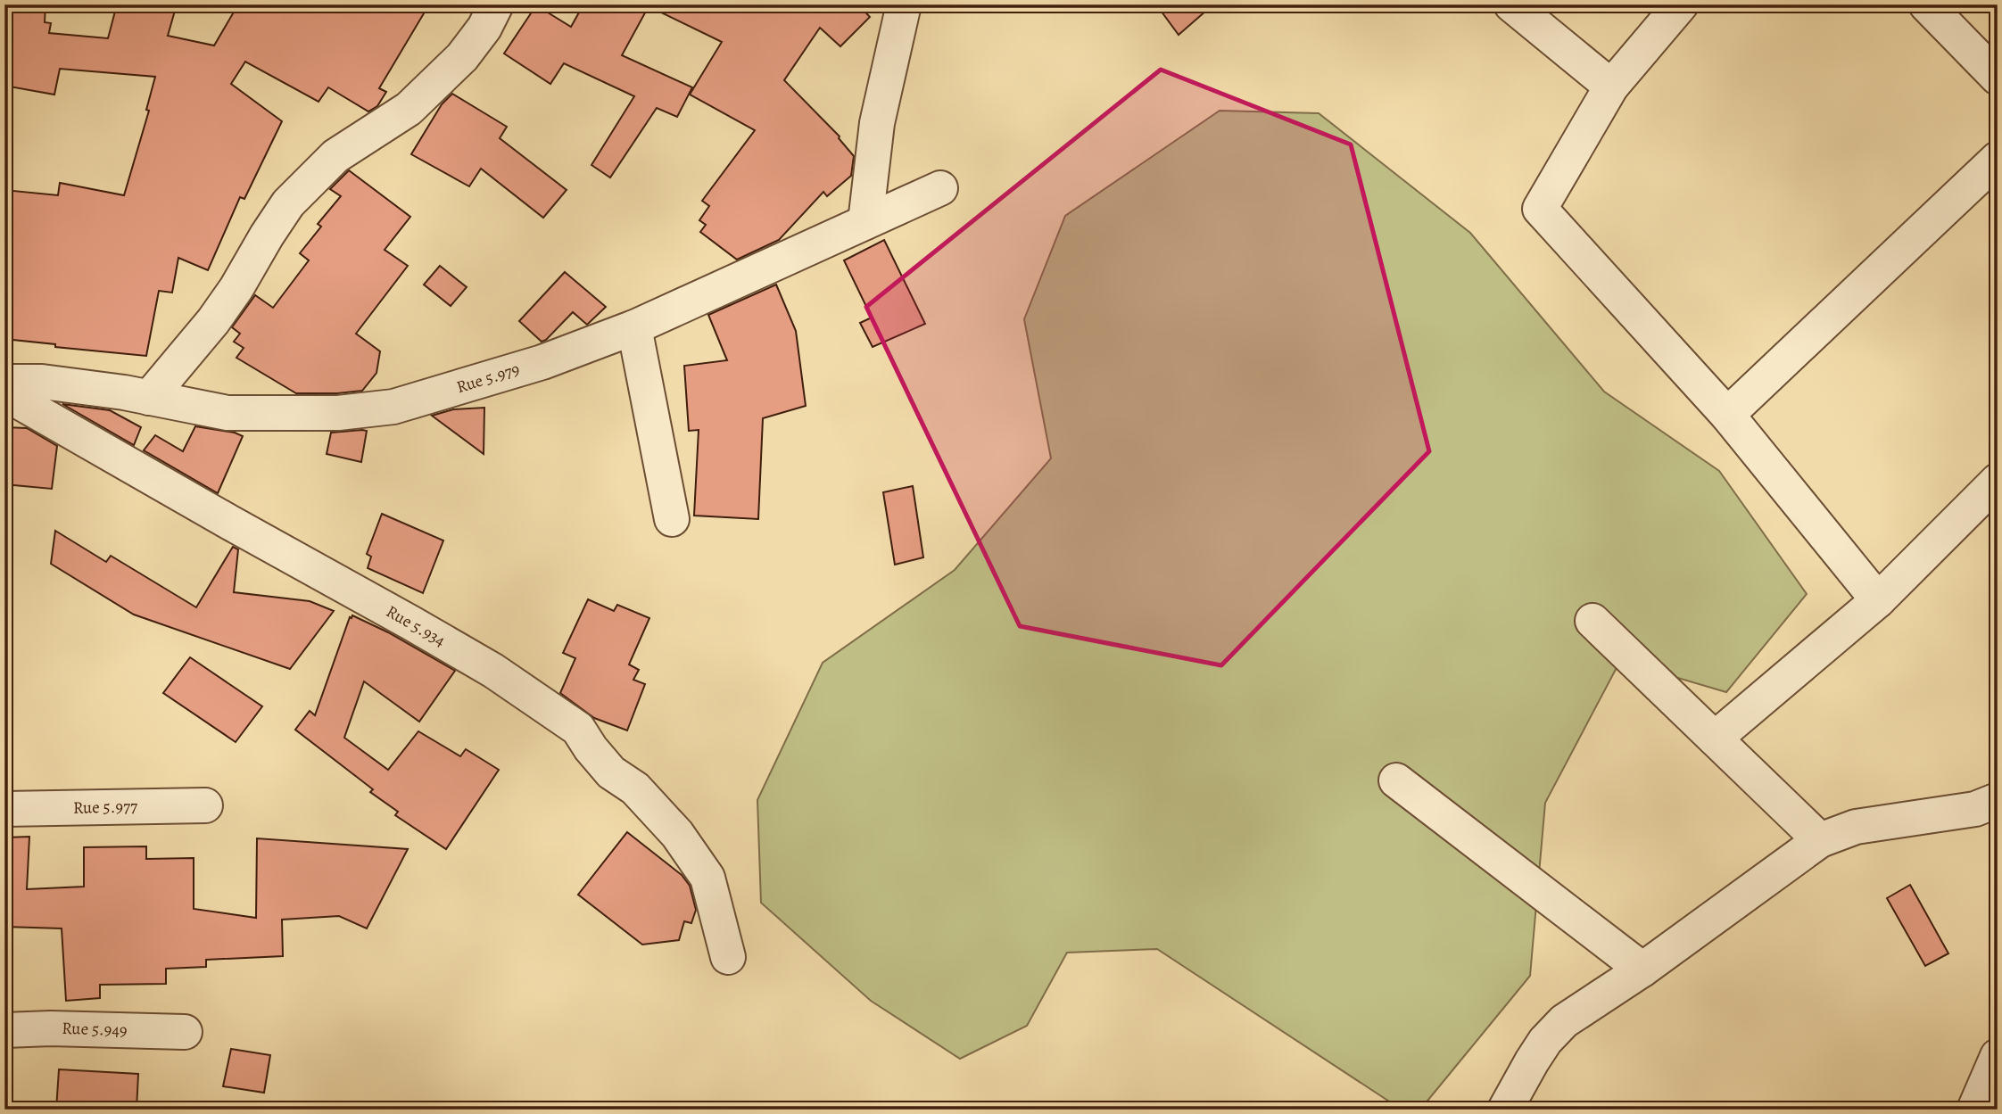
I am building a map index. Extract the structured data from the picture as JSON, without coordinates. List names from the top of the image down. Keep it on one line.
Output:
{"streets":{"street":["Rue 5.979","Rue 5.934","Rue 5.977","Rue 5.949"]}}
